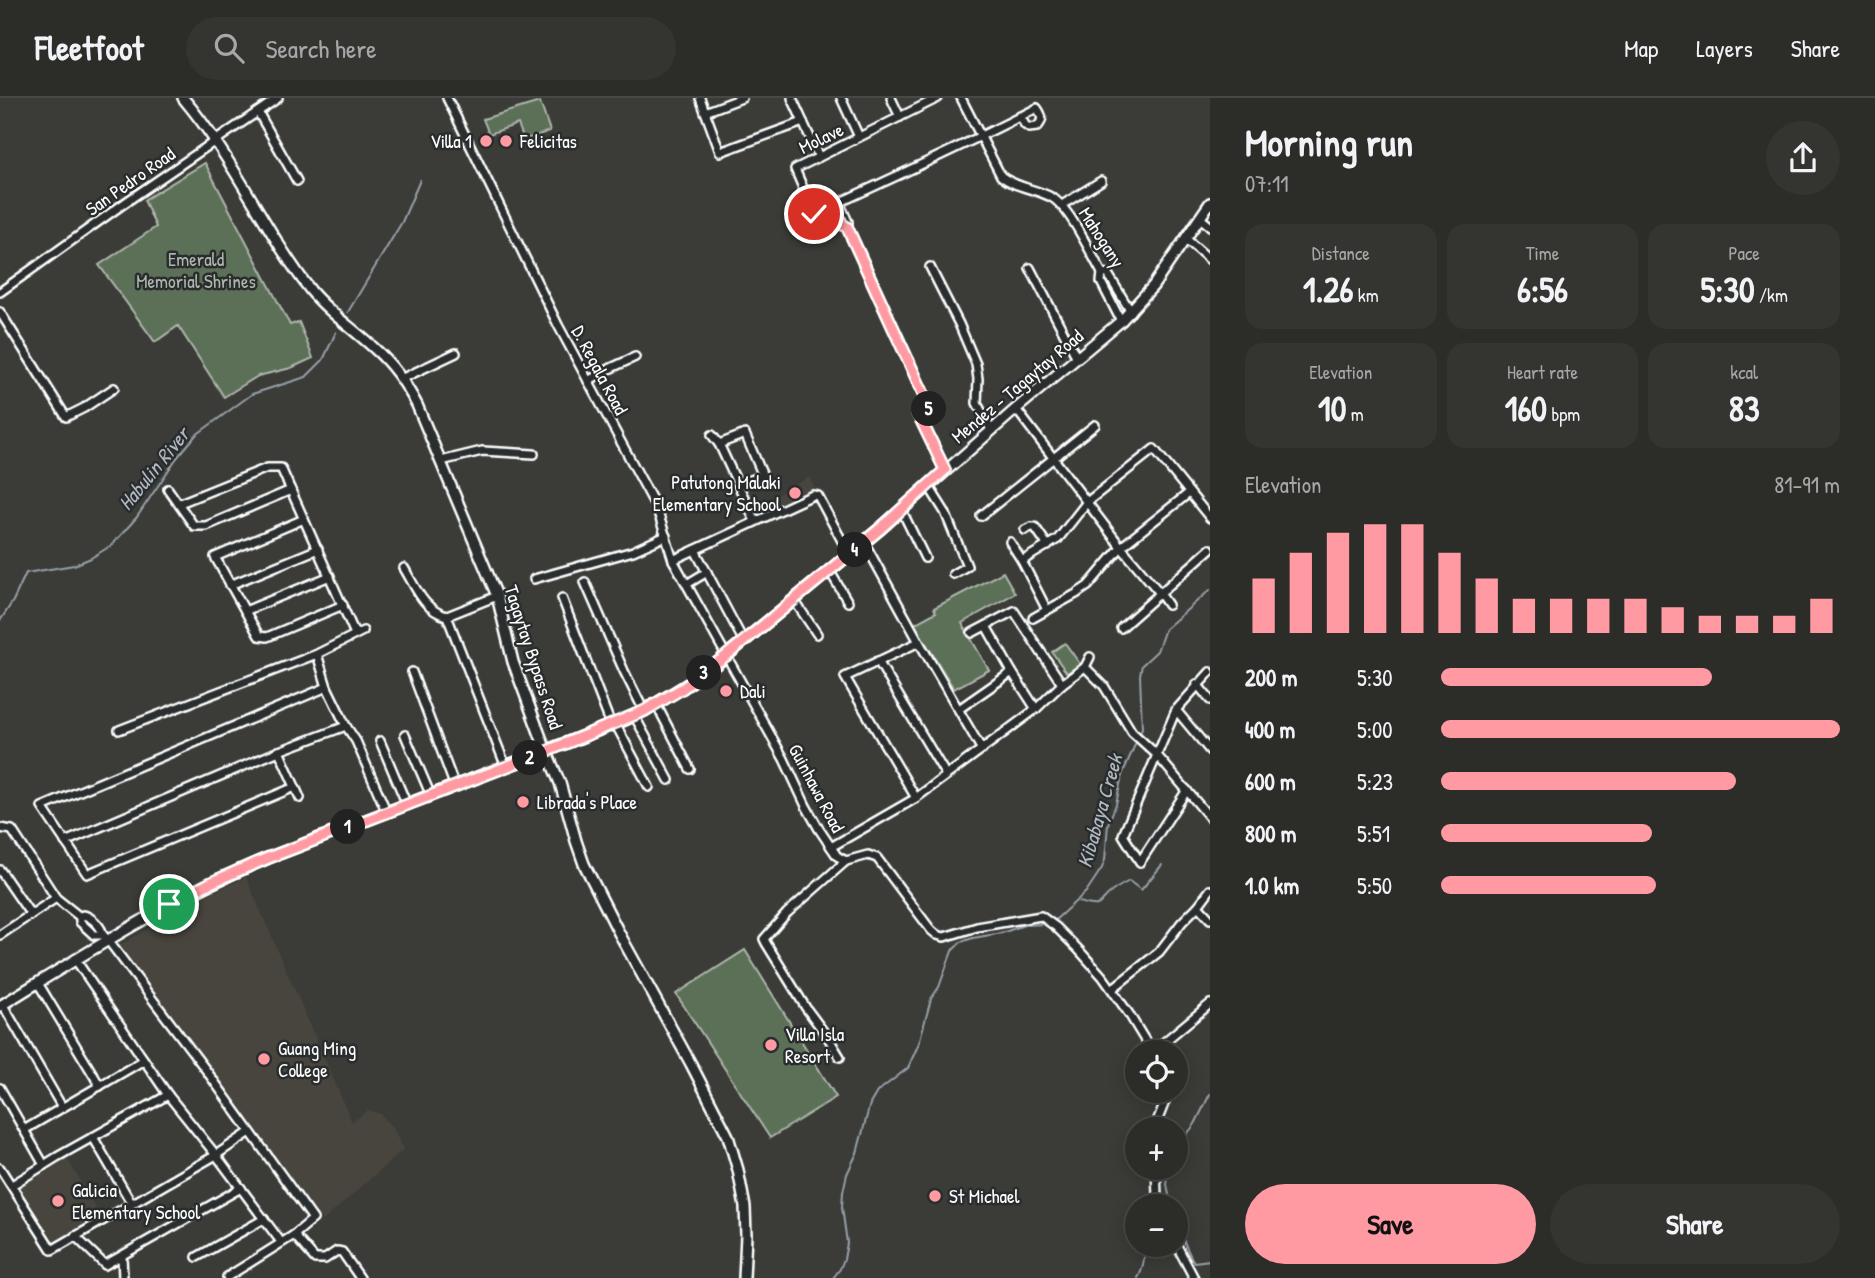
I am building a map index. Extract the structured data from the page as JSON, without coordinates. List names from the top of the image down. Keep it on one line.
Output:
{"streets":{"main road":["Mendez - Tagaytay Road","Tagaytay Bypass Road"],"street":["Molave","San Pedro Road","Mahogany","D. Regala Road","Guinhawa Road"]},"crossings":[["San Pedro Road","Tagaytay Bypass Road"],["Mahogany","Mendez - Tagaytay Road"],["D. Regala Road","Mendez - Tagaytay Road"],["D. Regala Road","Guinhawa Road"],["Mendez - Tagaytay Road","Tagaytay Bypass Road"],["Mendez - Tagaytay Road","Guinhawa Road"]],"water":["Habulin River","Kibabaya Creek"],"parks":["Emerald Memorial Shrines"],"places":["Villa 1","Felicitas","Patutong Malaki Elementary School","Dali","Librada's Place","Villa Isla Resort","Guang Ming College","St Michael","Galicia Elementary School"],"page":{"header":"Fleetfoot","search":"Search here","nav":["Map","Layers","Share"],"heading":["Morning run","07:11"],"stats":[["Distance","1.26 km"],["Time","6:56"],["Pace","5:30 /km"],["Elevation","10 m"],["Heart rate","160 bpm"],["kcal","83"]],"pins":["5","4","3","2","1"],"chart":["Elevation","81–91 m"],"list":[{"name":"200 m","note":"5:30"},{"name":"400 m","note":"5:00"},{"name":"600 m","note":"5:23"},{"name":"800 m","note":"5:51"},{"name":"1.0 km","note":"5:50"}],"map_buttons":["+","−"],"buttons":["Save","Share"]}}
